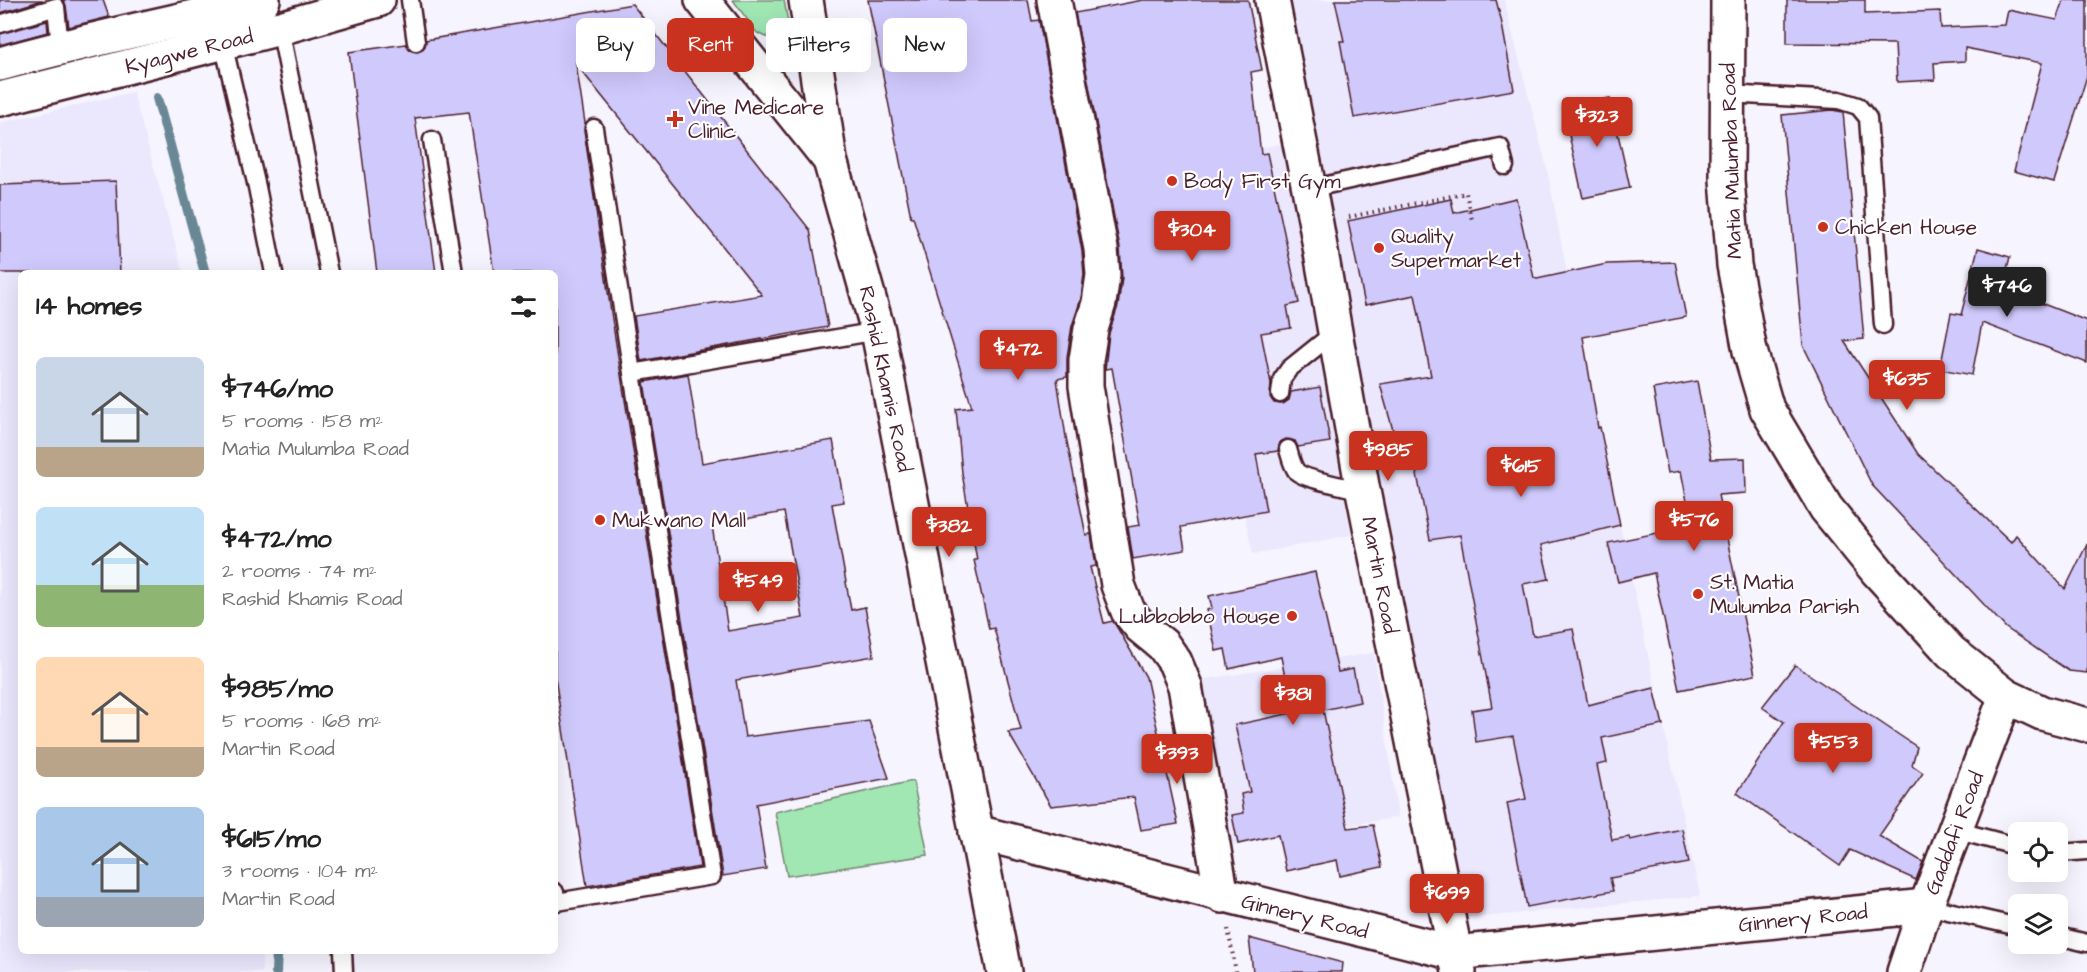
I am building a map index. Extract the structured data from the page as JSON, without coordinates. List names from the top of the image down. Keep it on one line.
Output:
{"streets":{"street":["Kyagwe Road","Matia Mulumba Road","Rashid Khamis Road","Martin Road","Gaddafi Road","Ginnery Road"]},"crossings":[["Matia Mulumba Road","Gaddafi Road"],["Rashid Khamis Road","Ginnery Road"],["Martin Road","Ginnery Road"],["Gaddafi Road","Ginnery Road"]],"places":{"health":["Vine Medicare Clinic"],"other":["Body First Gym","Chicken House","Quality Supermarket","Mukwano Mall","St. Matia Mulumba Parish","Lubbobbo House"]},"page":{"chip":["Buy","Rent","Filters","New"],"price":["$323","$304","$746","$472","$635","$985","$615","$576","$382","$549","$381","$553","$393","$699"],"heading":"14 homes","list":[{"name":"$746/mo","note":"5 rooms · 158 m² · Matia Mulumba Road"},{"name":"$472/mo","note":"2 rooms · 74 m² · Rashid Khamis Road"},{"name":"$985/mo","note":"5 rooms · 168 m² · Martin Road"},{"name":"$615/mo","note":"3 rooms · 104 m² · Martin Road"}]}}
